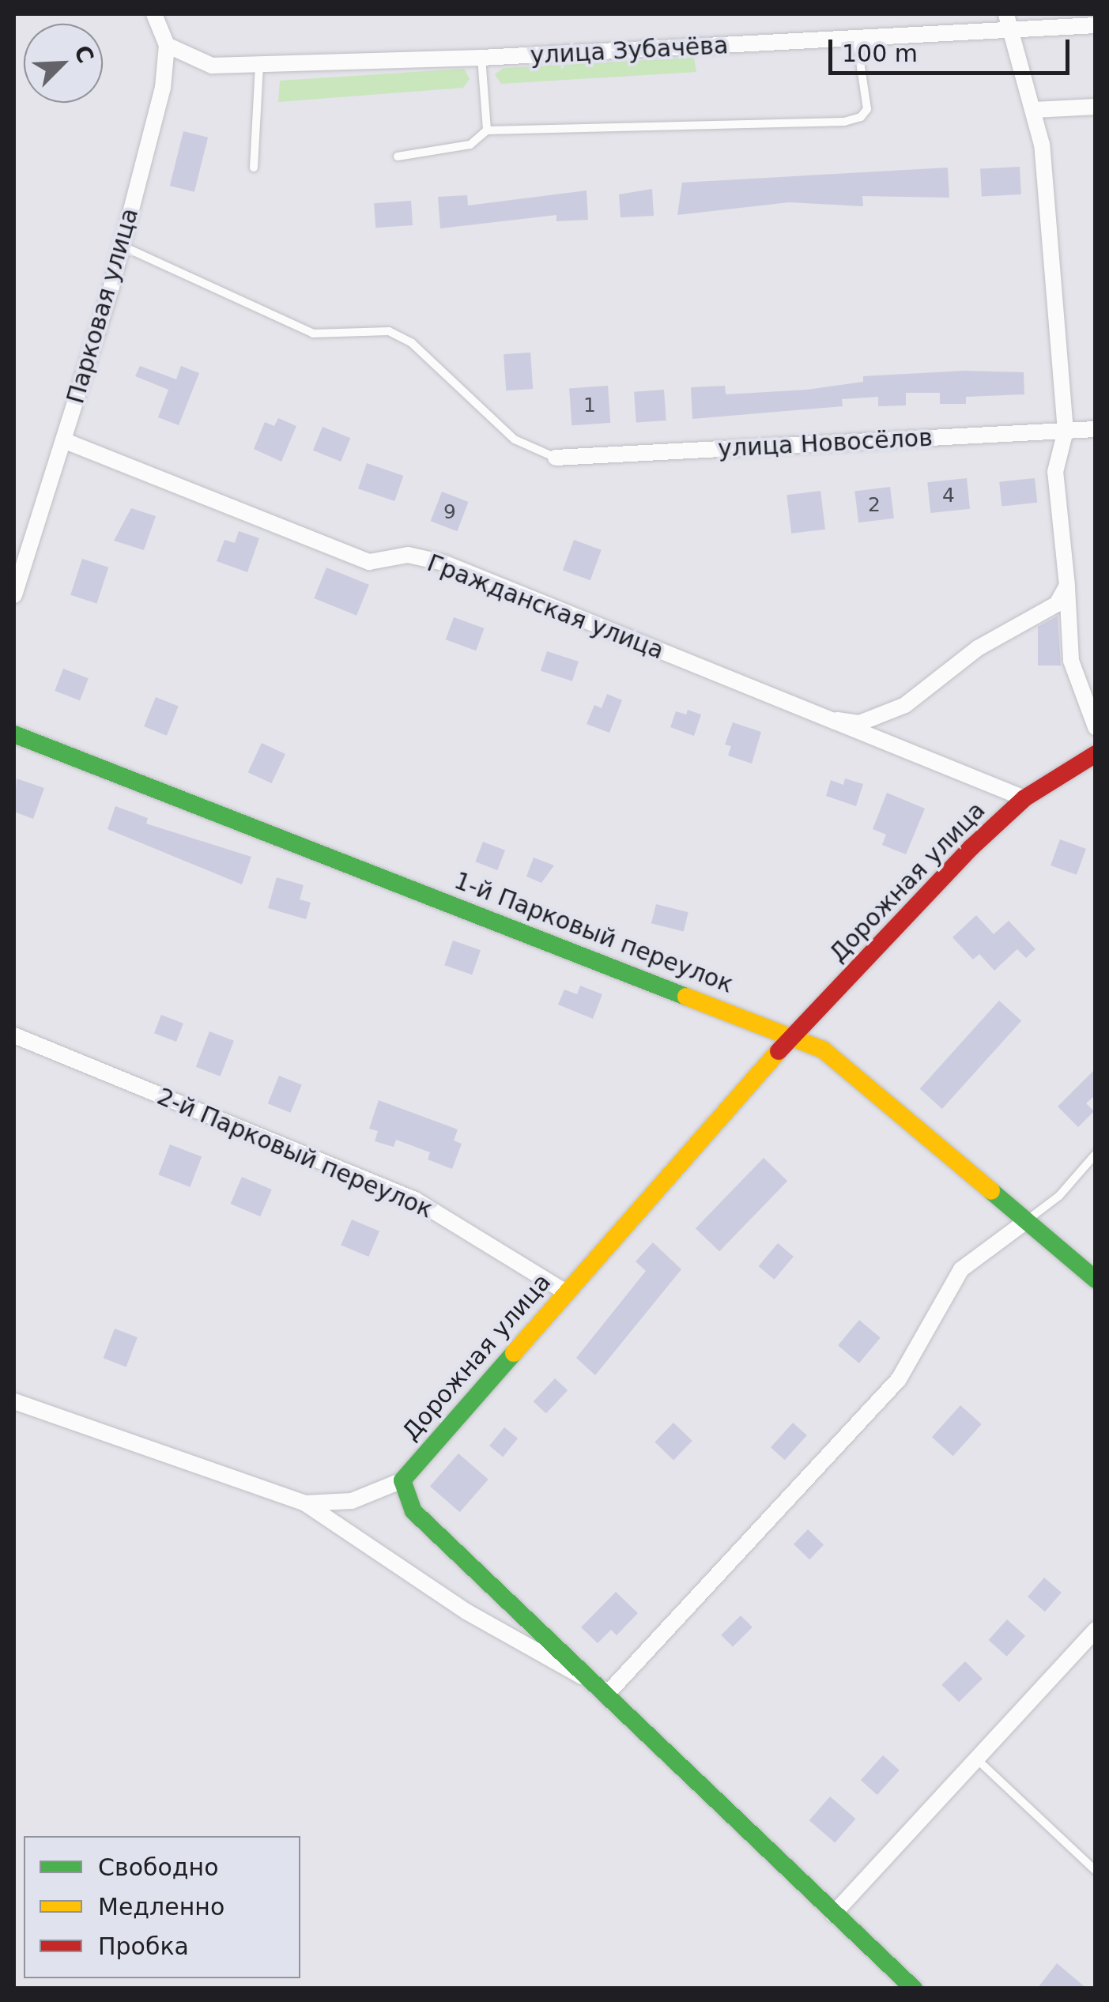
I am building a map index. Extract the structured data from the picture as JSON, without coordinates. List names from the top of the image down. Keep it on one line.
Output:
{"streets":{"street":["улица Зубачёва","Парковая улица","улица Новосёлов","Гражданская улица","Дорожная улица","1-й Парковый переулок","2-й Парковый переулок"]},"crossings":[["улица Зубачёва","Парковая улица"],["Парковая улица","Гражданская улица"],["Гражданская улица","Дорожная улица"],["Дорожная улица","1-й Парковый переулок"],["Дорожная улица","2-й Парковый переулок"]],"house_numbers":["1","4","2","9"],"legend":["Свободно","Медленно","Пробка"],"scale_bar":"100 m","north":"top right"}
